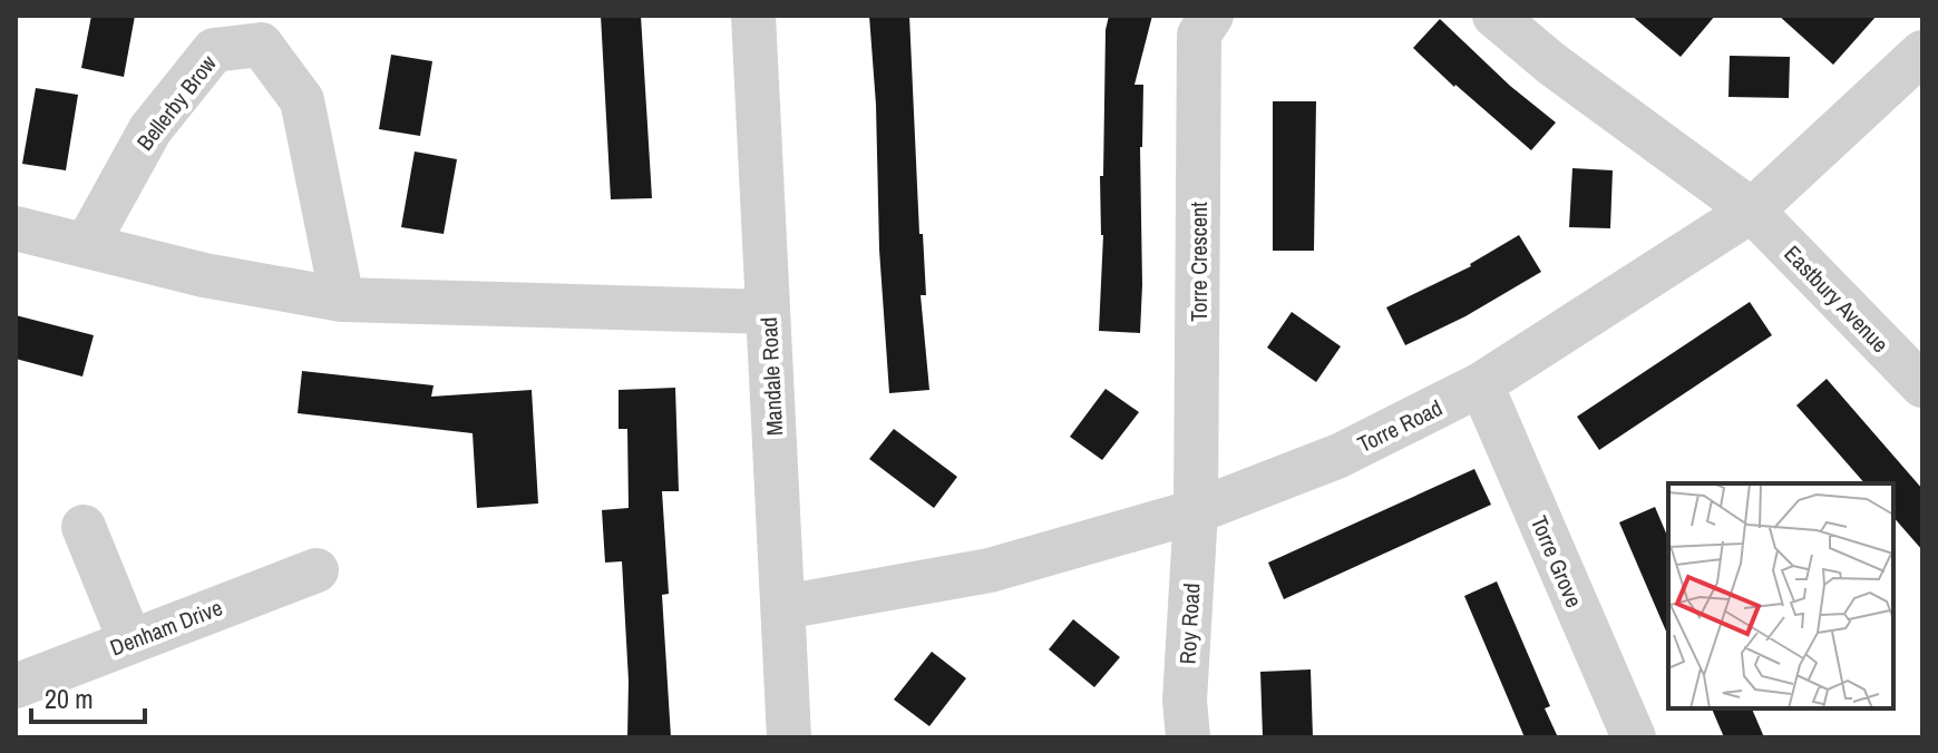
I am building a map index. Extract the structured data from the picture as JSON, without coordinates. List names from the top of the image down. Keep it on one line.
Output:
{"streets":{"street":["Bellerby Brow","Torre Crescent","Eastbury Avenue","Mandale Road","Torre Road","Torre Grove","Roy Road","Denham Drive"]},"crossings":[["Torre Crescent","Torre Road"],["Torre Crescent","Roy Road"],["Eastbury Avenue","Torre Road"],["Mandale Road","Torre Road"],["Torre Road","Torre Grove"],["Torre Road","Roy Road"]],"scale_bar":"20 m"}
